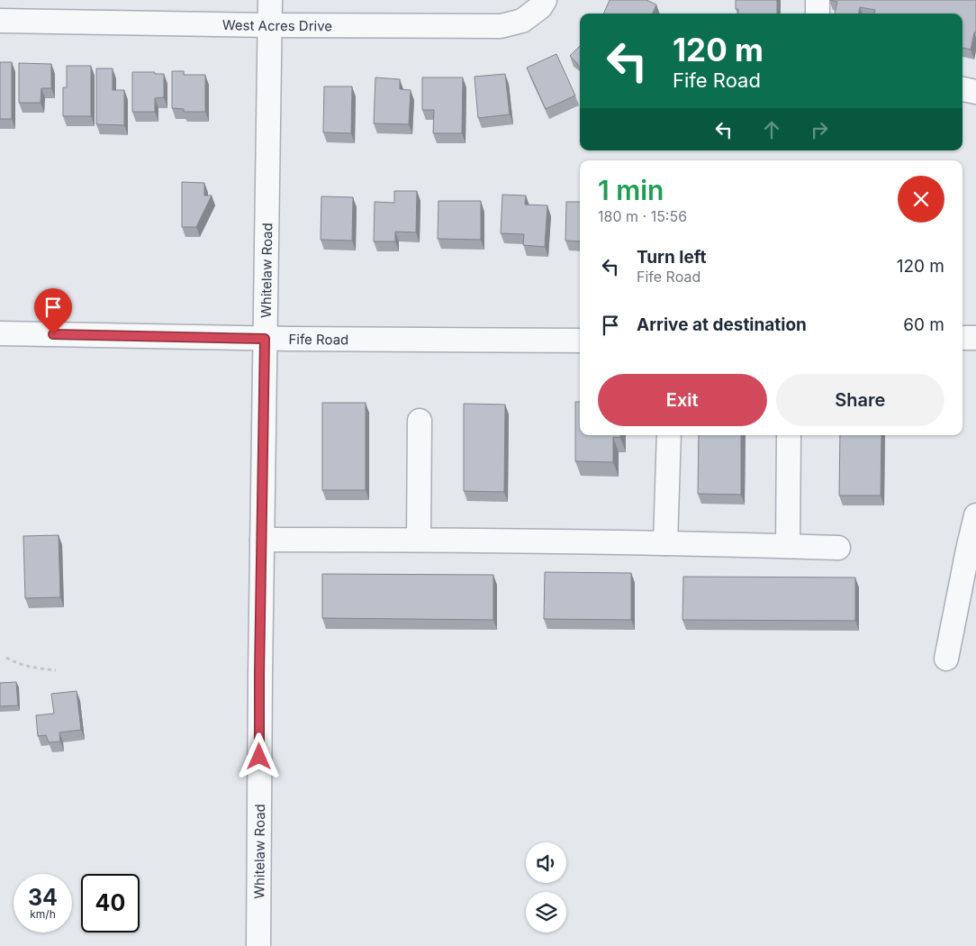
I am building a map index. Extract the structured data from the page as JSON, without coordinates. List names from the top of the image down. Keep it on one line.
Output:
{"streets":{"street":["West Acres Drive","Whitelaw Road","Fife Road"]},"crossings":[["West Acres Drive","Whitelaw Road"],["Whitelaw Road","Fife Road"]],"page":{"turn":["120 m","Fife Road"],"heading":["1 min","180 m · 15:56"],"list":[{"name":"Turn left","note":"Fife Road","value":"120 m"},{"name":"Arrive at destination","value":"60 m"}],"buttons":["Exit","Share"],"speed":"34 km/h","limit":"40"}}
